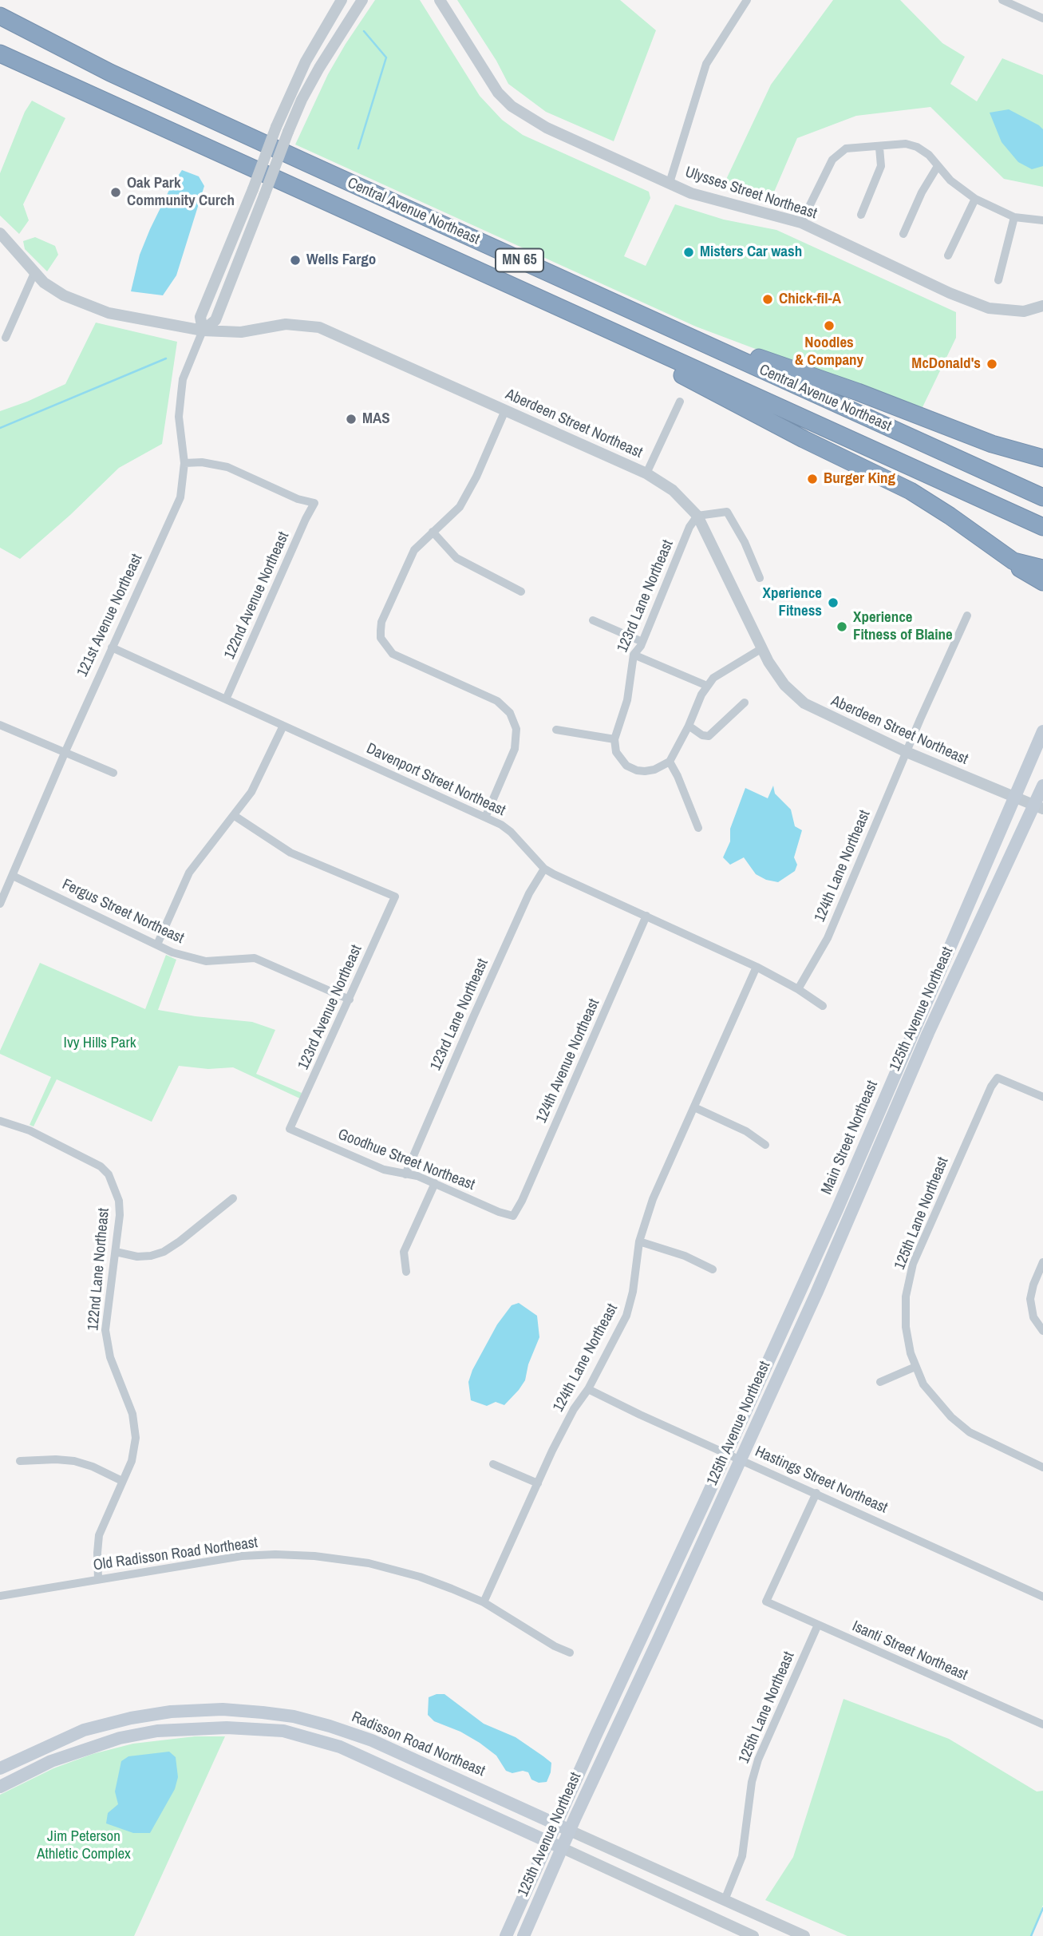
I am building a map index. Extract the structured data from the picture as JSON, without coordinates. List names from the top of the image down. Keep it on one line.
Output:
{"streets":{"highway":["Central Avenue Northeast","MN 65"],"main road":["125th Avenue Northeast","Main Street Northeast","Radisson Road Northeast"],"street":["Ulysses Street Northeast","Aberdeen Street Northeast","122nd Avenue Northeast","123rd Lane Northeast","121st Avenue Northeast","Davenport Street Northeast","124th Lane Northeast","Fergus Street Northeast","123rd Avenue Northeast","124th Avenue Northeast","Goodhue Street Northeast","125th Lane Northeast","122nd Lane Northeast","Hastings Street Northeast","Old Radisson Road Northeast","Isanti Street Northeast"]},"crossings":[["Aberdeen Street Northeast","123rd Lane Northeast"],["Aberdeen Street Northeast","121st Avenue Northeast"],["Aberdeen Street Northeast","124th Lane Northeast"],["Aberdeen Street Northeast","125th Avenue Northeast"],["Aberdeen Street Northeast","Main Street Northeast"],["122nd Avenue Northeast","121st Avenue Northeast"],["122nd Avenue Northeast","Davenport Street Northeast"],["123rd Lane Northeast","Davenport Street Northeast"],["123rd Lane Northeast","Goodhue Street Northeast"],["121st Avenue Northeast","Davenport Street Northeast"],["121st Avenue Northeast","Fergus Street Northeast"],["Davenport Street Northeast","124th Lane Northeast"],["Davenport Street Northeast","124th Avenue Northeast"],["124th Lane Northeast","Hastings Street Northeast"],["124th Lane Northeast","Old Radisson Road Northeast"],["Fergus Street Northeast","123rd Avenue Northeast"],["123rd Avenue Northeast","Goodhue Street Northeast"],["125th Avenue Northeast","Main Street Northeast"],["125th Avenue Northeast","Hastings Street Northeast"],["125th Avenue Northeast","Radisson Road Northeast"],["124th Avenue Northeast","Goodhue Street Northeast"],["Main Street Northeast","Hastings Street Northeast"],["125th Lane Northeast","Isanti Street Northeast"],["125th Lane Northeast","Radisson Road Northeast"],["122nd Lane Northeast","Old Radisson Road Northeast"],["Hastings Street Northeast","Isanti Street Northeast"]],"parks":["Ivy Hills Park","Jim Peterson Athletic Complex"],"places":["Oak Park Community Curch","Misters Car wash","Wells Fargo","Chick-fil-A","Noodles & Company","McDonald's","MAS","Burger King","Xperience Fitness","Xperience Fitness of Blaine"]}
